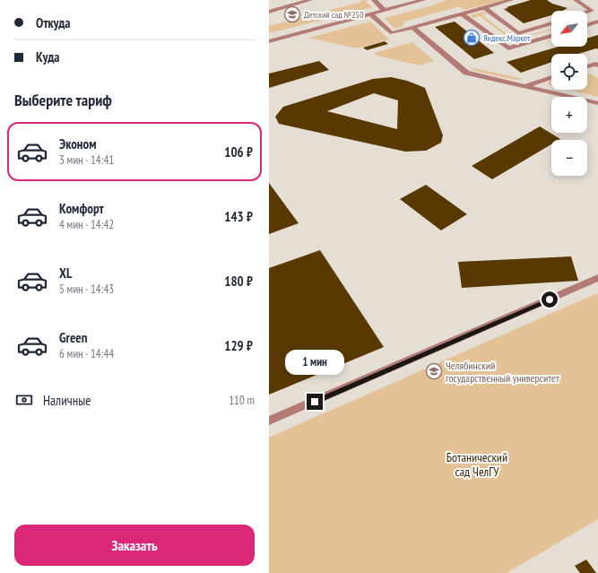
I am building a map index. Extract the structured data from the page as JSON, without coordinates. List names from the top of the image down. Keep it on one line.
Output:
{"parks":["Ботанический сад ЧелГУ"],"places":{"school or university":["Детский сад №250","Челябинский государственный университет"],"shop":["Яндекс.Маркет"]},"north":"bottom left","page":{"banner":["Откуда","Куда"],"map_buttons":["+","−"],"heading":"Выберите тариф","list":[{"name":"Эконом","note":"3 мин · 14:41","value":"106 ₽"},{"name":"Комфорт","note":"4 мин · 14:42","value":"143 ₽"},{"name":"XL","note":"5 мин · 14:43","value":"180 ₽"},{"name":"Green","note":"6 мин · 14:44","value":"129 ₽"}],"bubble":"1 мин","pay":["Наличные","110 m"],"buttons":"Заказать"}}
